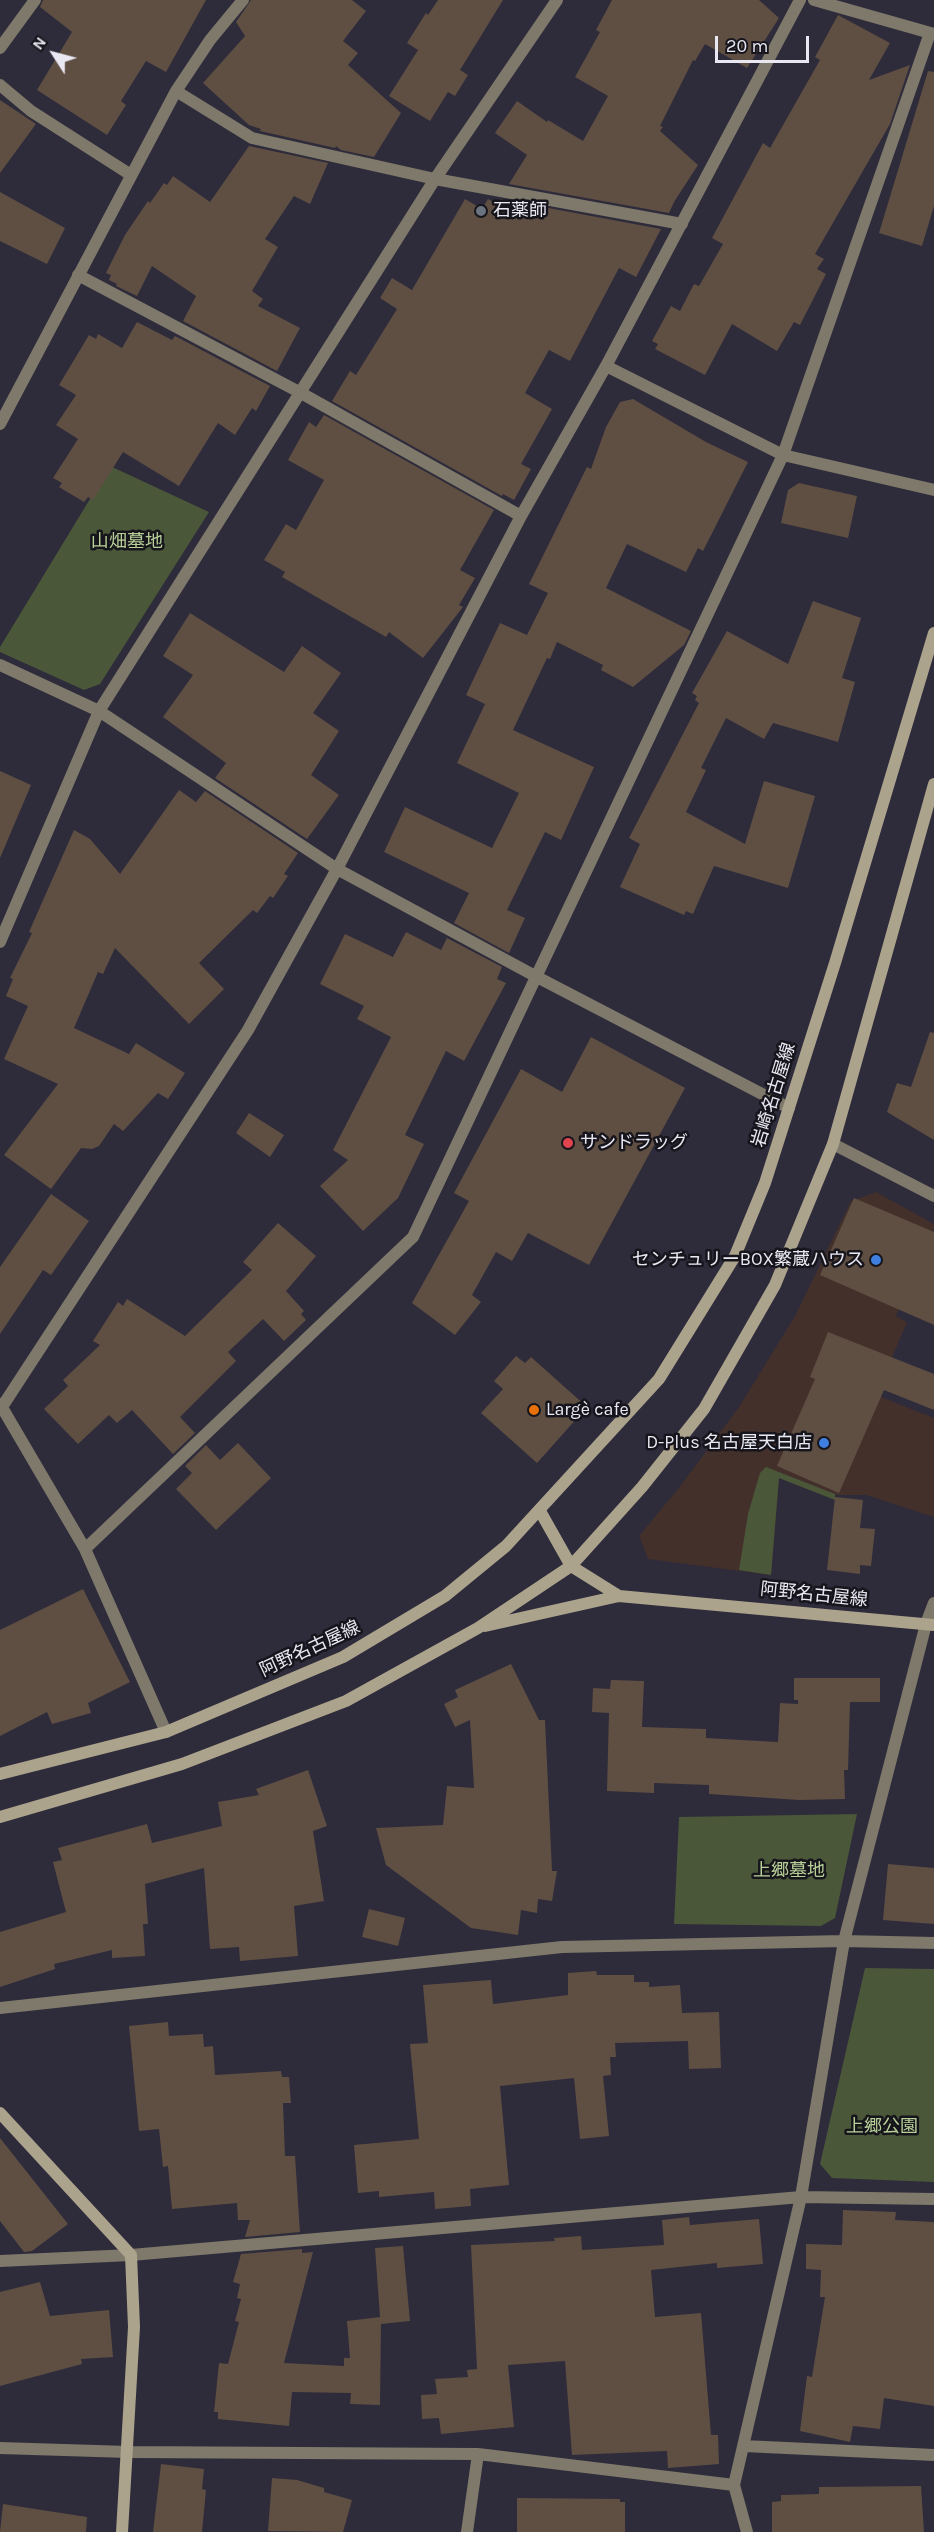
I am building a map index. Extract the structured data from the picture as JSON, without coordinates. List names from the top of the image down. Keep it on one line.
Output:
{"streets":{"main road":["岩崎名古屋線","阿野名古屋線"]},"crossings":[["岩崎名古屋線","阿野名古屋線"]],"parks":["山畑墓地","上郷墓地","上郷公園"],"places":["石薬師","サンドラッグ","センチュリーBOX繁蔵ハウス","Largè cafe","D-Plus 名古屋天白店"],"scale_bar":"20 m","north":"top left"}
